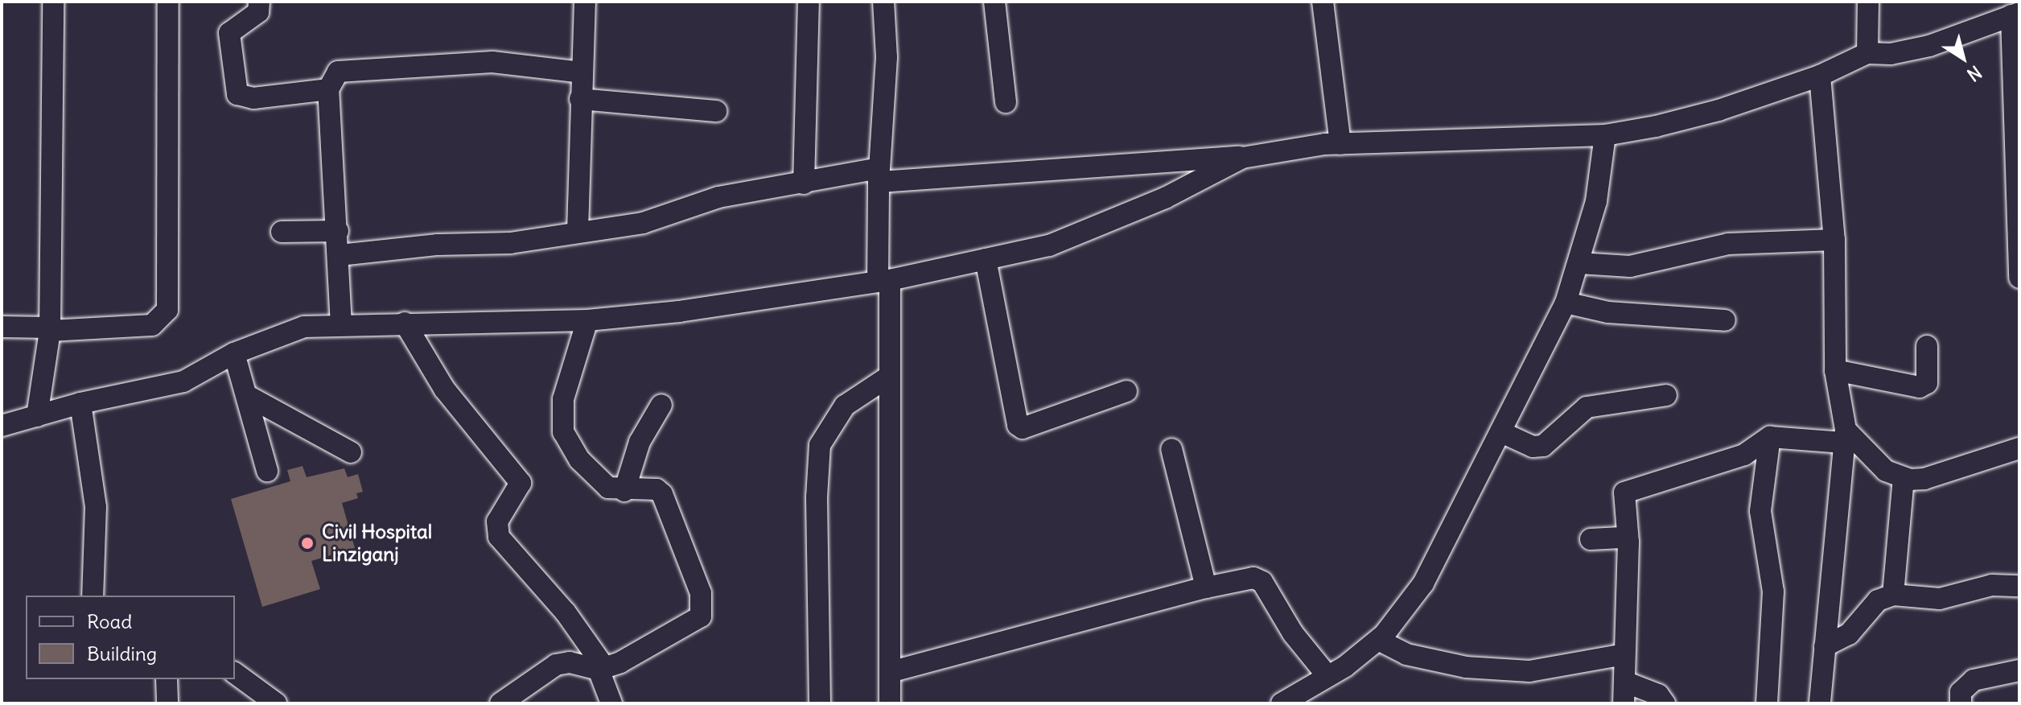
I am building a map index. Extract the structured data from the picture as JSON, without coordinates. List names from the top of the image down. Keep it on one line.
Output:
{"places":["Civil Hospital Linziganj"],"legend":["Road","Building"],"north":"bottom right"}
